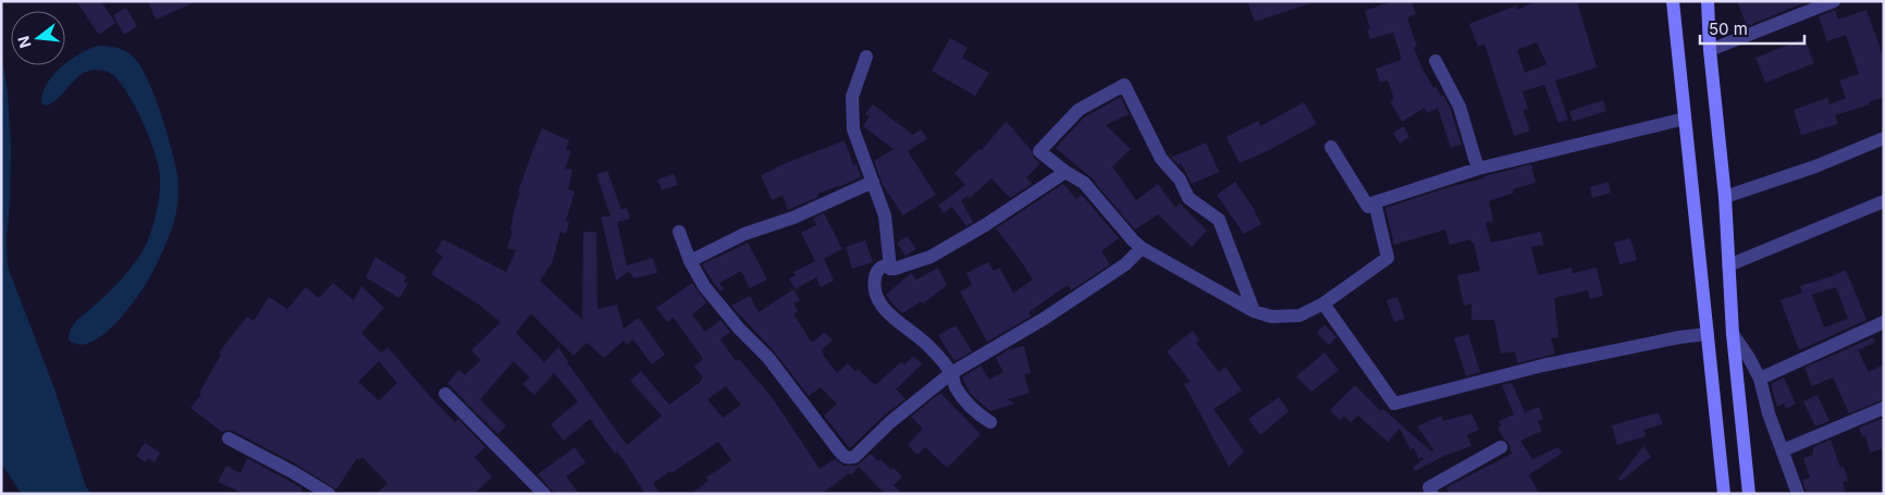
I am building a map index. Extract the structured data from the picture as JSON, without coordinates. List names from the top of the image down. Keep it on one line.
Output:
{"scale_bar":"50 m","north":"left"}
